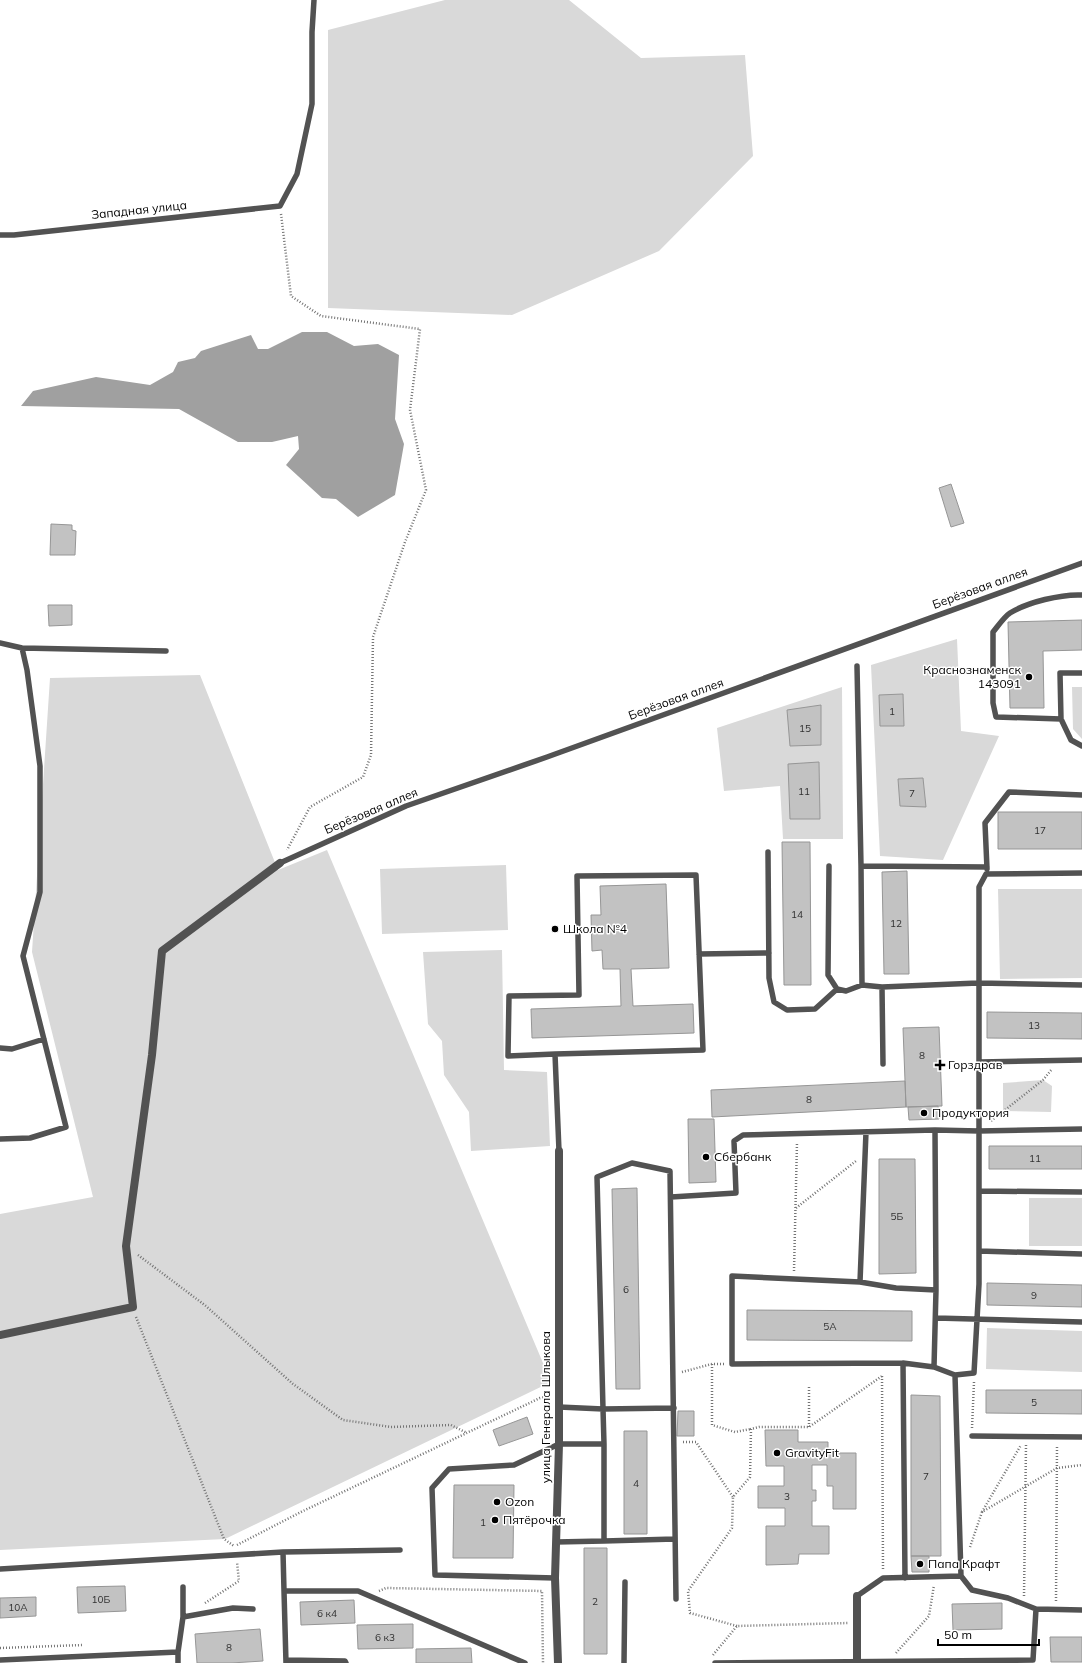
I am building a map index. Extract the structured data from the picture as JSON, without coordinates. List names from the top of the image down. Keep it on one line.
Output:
{"streets":{"street":["улица Генерала Шлыкова"],"lane":["Западная улица","Берёзовая аллея"]},"places":{"other":["Краснознаменск 143091","Школа №4","Продуктория","Сбербанк","GravityFit","Ozon","Пятёрочка","Папа Крафт"],"health":["Горздрав"]},"house_numbers":["1","15","11","7","17","14","12","13","8","8","11","5Б","6","9","5А","5","7","4","3","1","10Б","2","10А","6 к4","6 к3","8"],"scale_bar":"50 m"}
